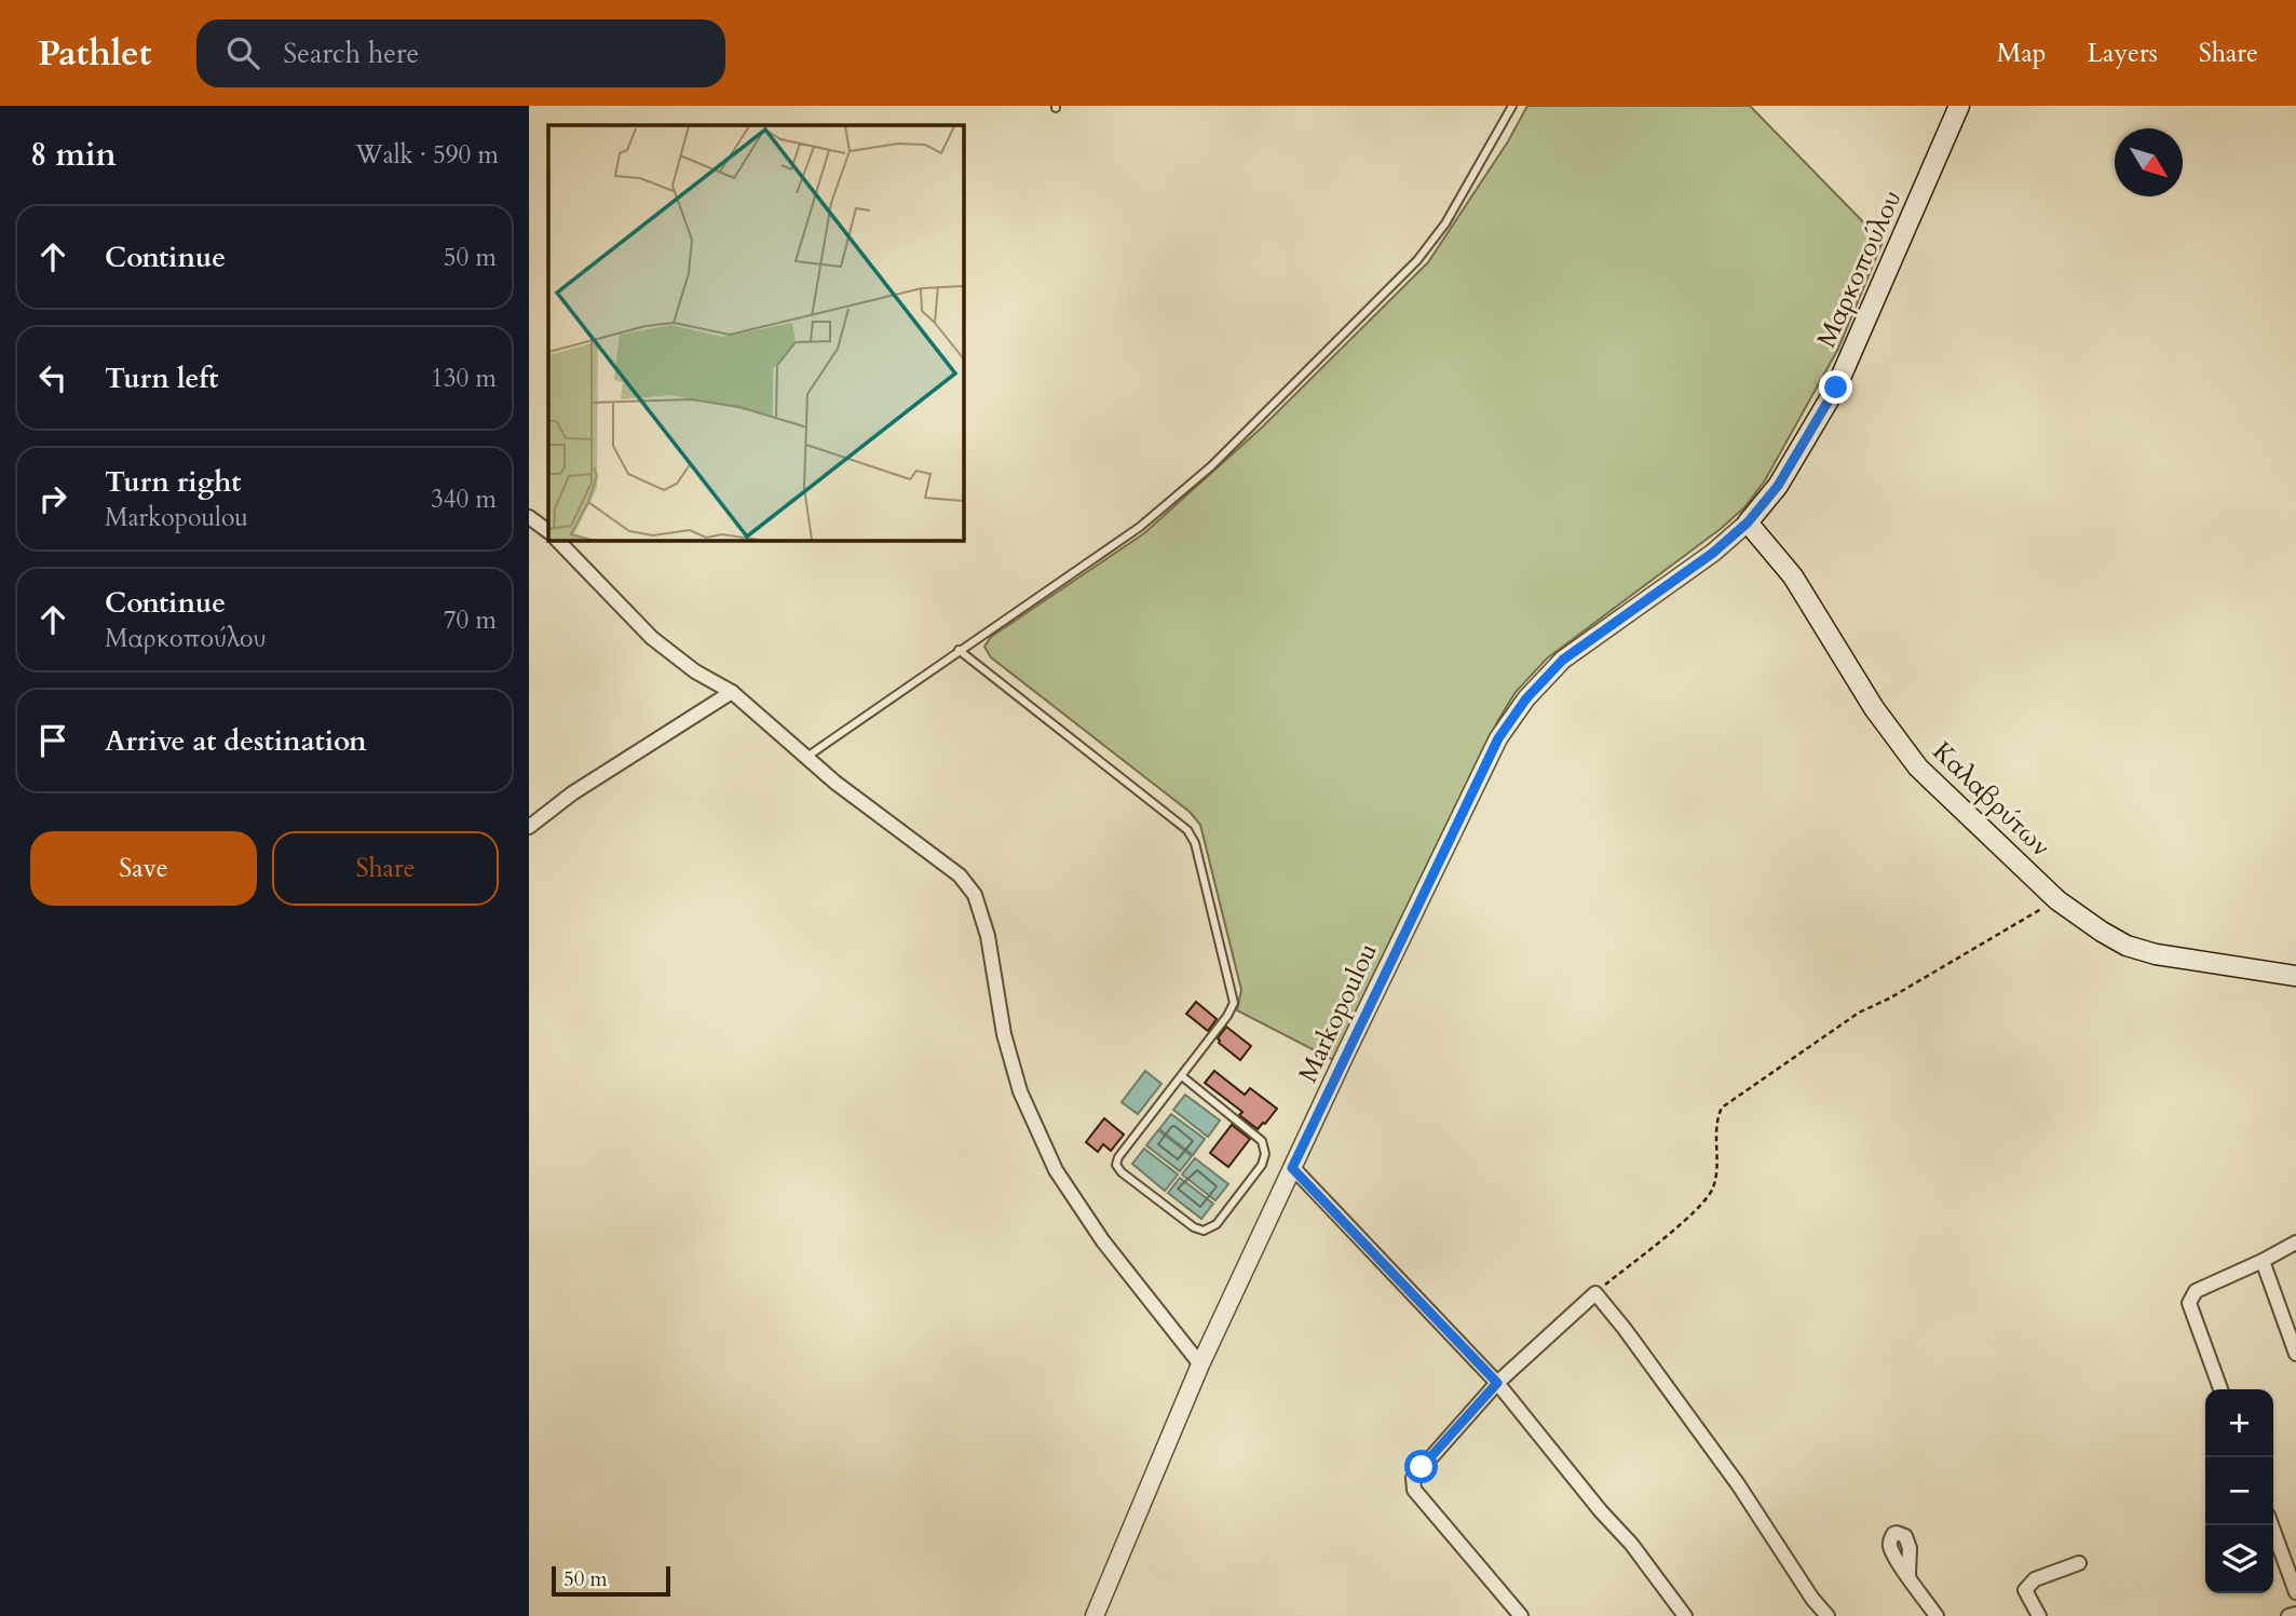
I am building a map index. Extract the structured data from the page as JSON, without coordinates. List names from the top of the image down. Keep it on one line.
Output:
{"streets":{"main road":["Μαρκοπούλου","Καλαβρύτων"],"street":["Markopoulou"]},"crossings":[["Μαρκοπούλου","Καλαβρύτων"],["Μαρκοπούλου","Markopoulou"],["Καλαβρύτων","Markopoulou"]],"scale_bar":"50 m","north":"bottom right","page":{"header":"Pathlet","search":"Search here","nav":["Map","Layers","Share"],"heading":["8 min","Walk · 590 m"],"list":[["Continue","50 m"],["Turn left","130 m"],["Turn right","Markopoulou","340 m"],["Continue","Μαρκοπούλου","70 m"],"Arrive at destination"],"buttons":["Save","Share"],"map_buttons":["+","−"],"scale":"50 m"}}
